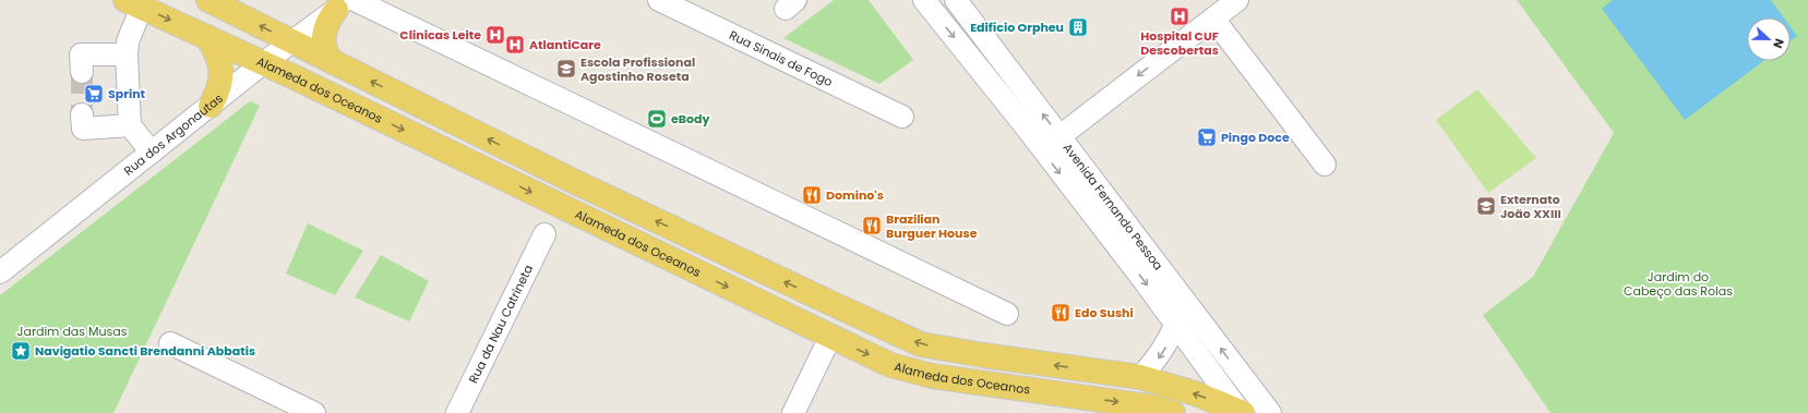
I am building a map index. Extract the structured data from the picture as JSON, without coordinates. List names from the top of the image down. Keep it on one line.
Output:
{"streets":{"main road":["Alameda dos Oceanos"],"street":["Rua Sinais de Fogo","Rua dos Argonautas","Avenida Fernando Pessoa","Rua da Nau Catrineta"]},"crossings":[["Alameda dos Oceanos","Rua dos Argonautas"],["Alameda dos Oceanos","Avenida Fernando Pessoa"]],"parks":["Jardim do Cabeço das Rolas","Jardim das Musas"],"places":{"hospital":["Hospital CUF Descobertas","Clinicas Leite","AtlantiCare"],"building":["Edifício Orpheu"],"school or university":["Escola Profissional Agostinho Roseta","Externato João XXIII"],"supermarket":["Sprint","Pingo Doce"],"sports":["eBody"],"restaurant":["Domino's","Brazilian Burguer House","Edo Sushi"],"place":["Navigatio Sancti Brendanni Abbatis"]},"north":"right"}
